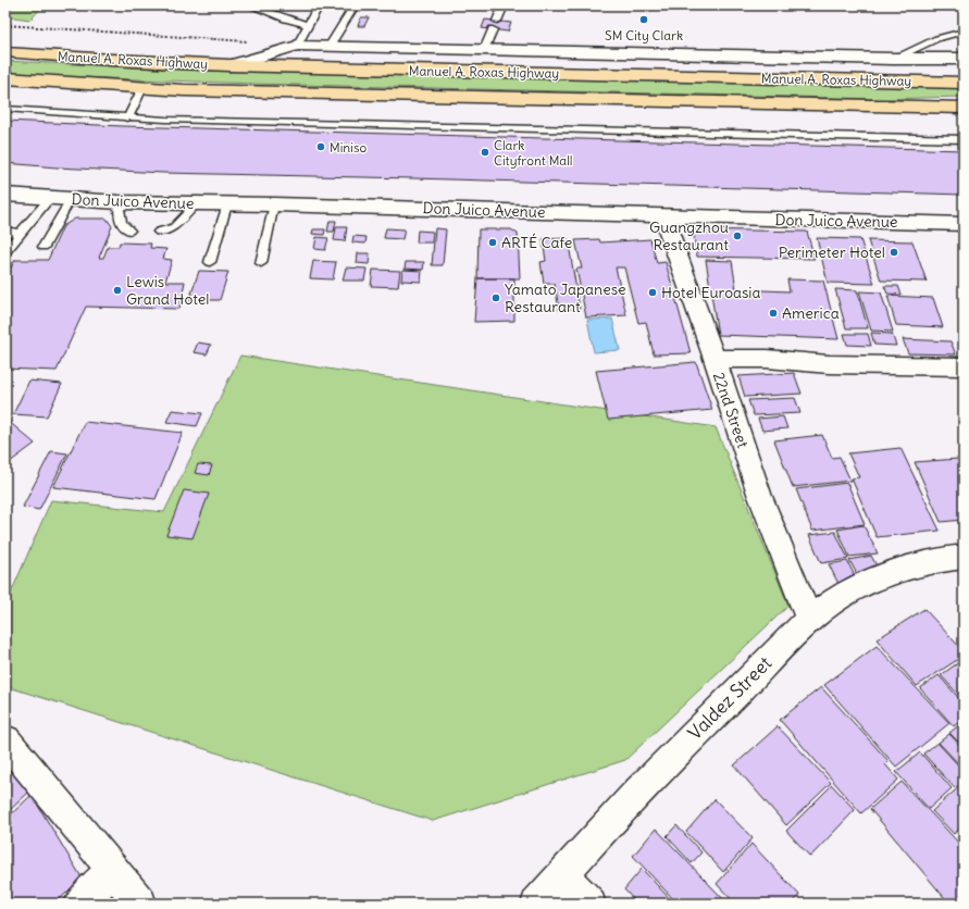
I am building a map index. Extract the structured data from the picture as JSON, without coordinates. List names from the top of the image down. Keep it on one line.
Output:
{"streets":{"main road":["Manuel A. Roxas Highway"],"street":["Don Juico Avenue","22nd Street","Valdez Street"]},"crossings":[["22nd Street","Valdez Street"]],"places":["SM City Clark","Miniso","Clark Cityfront Mall","Guangzhou Restaurant","ARTÉ Cafe","Perimeter Hotel","Lewis Grand Hotel","Hotel Euroasia","Yamato Japanese Restaurant","America"]}
